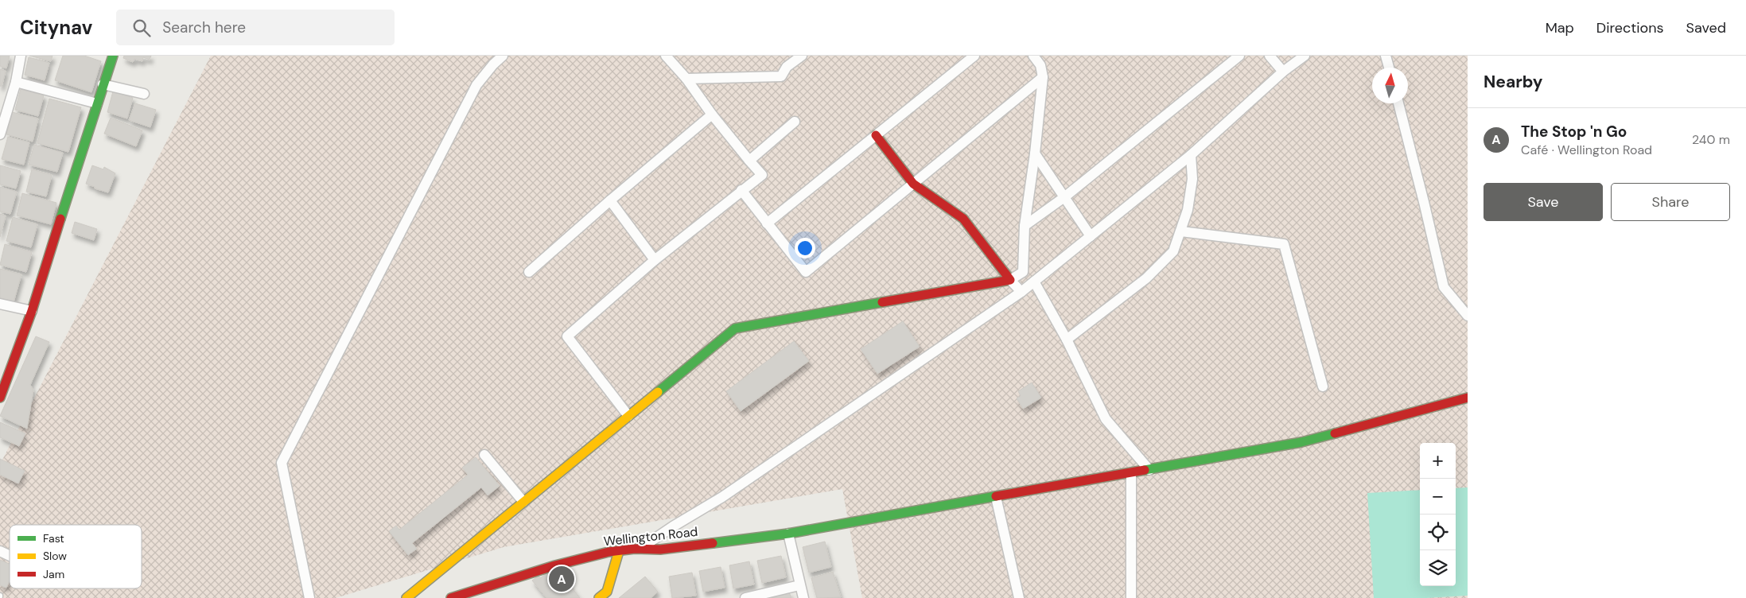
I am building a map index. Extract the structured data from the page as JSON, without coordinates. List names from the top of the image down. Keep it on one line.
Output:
{"streets":{"street":["Wellington Road"]},"legend":["Fast","Slow","Jam"],"north":"top","page":{"header":"Citynav","search":"Search here","nav":["Map","Directions","Saved"],"heading":"Nearby","list":[{"mark":"A","name":"The Stop 'n Go","note":"Café · Wellington Road","value":"240 m"}],"buttons":["Save","Share"],"map_buttons":["+","−"],"pins":"A"}}
